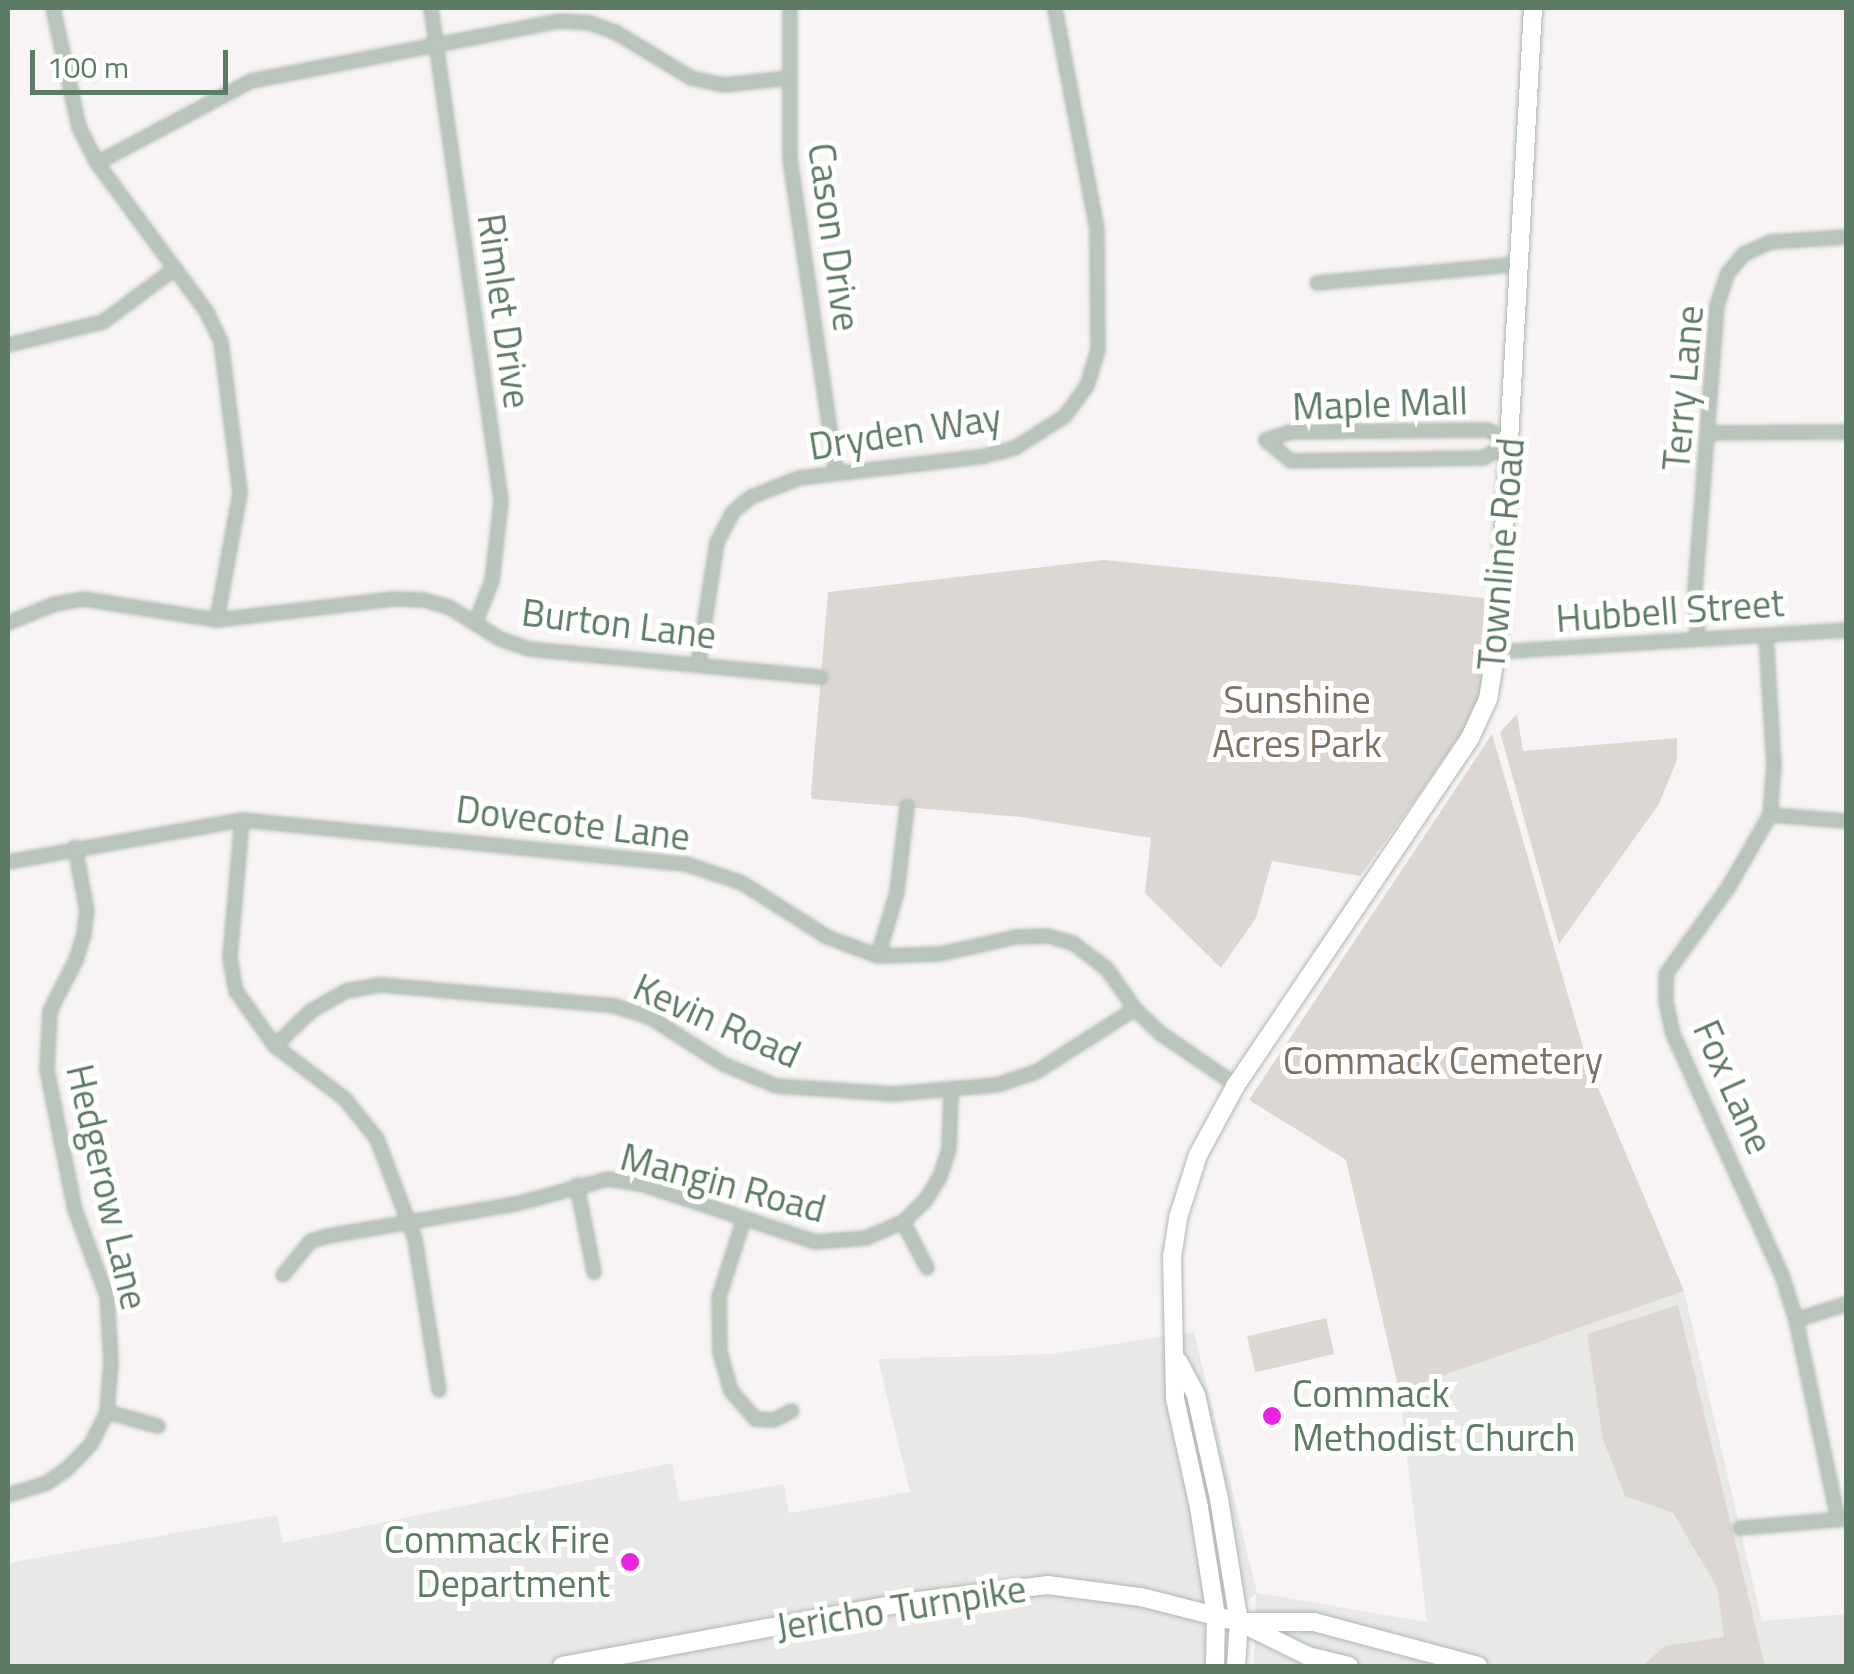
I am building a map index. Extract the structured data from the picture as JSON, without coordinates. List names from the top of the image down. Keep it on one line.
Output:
{"streets":{"main road":["Townline Road","Jericho Turnpike"],"street":["Cason Drive","Rimlet Drive","Terry Lane","Maple Mall","Dryden Way","Hubbell Street","Burton Lane","Dovecote Lane","Kevin Road","Fox Lane","Mangin Road","Hedgerow Lane"]},"crossings":[["Cason Drive","Dryden Way"],["Rimlet Drive","Burton Lane"],["Terry Lane","Hubbell Street"],["Maple Mall","Townline Road"],["Dryden Way","Burton Lane"],["Townline Road","Hubbell Street"],["Townline Road","Dovecote Lane"],["Hubbell Street","Fox Lane"],["Dovecote Lane","Kevin Road"],["Dovecote Lane","Hedgerow Lane"],["Kevin Road","Mangin Road"]],"parks":["Sunshine Acres Park","Commack Cemetery"],"places":["Commack Methodist Church","Commack Fire Department"],"scale_bar":"100 m"}
